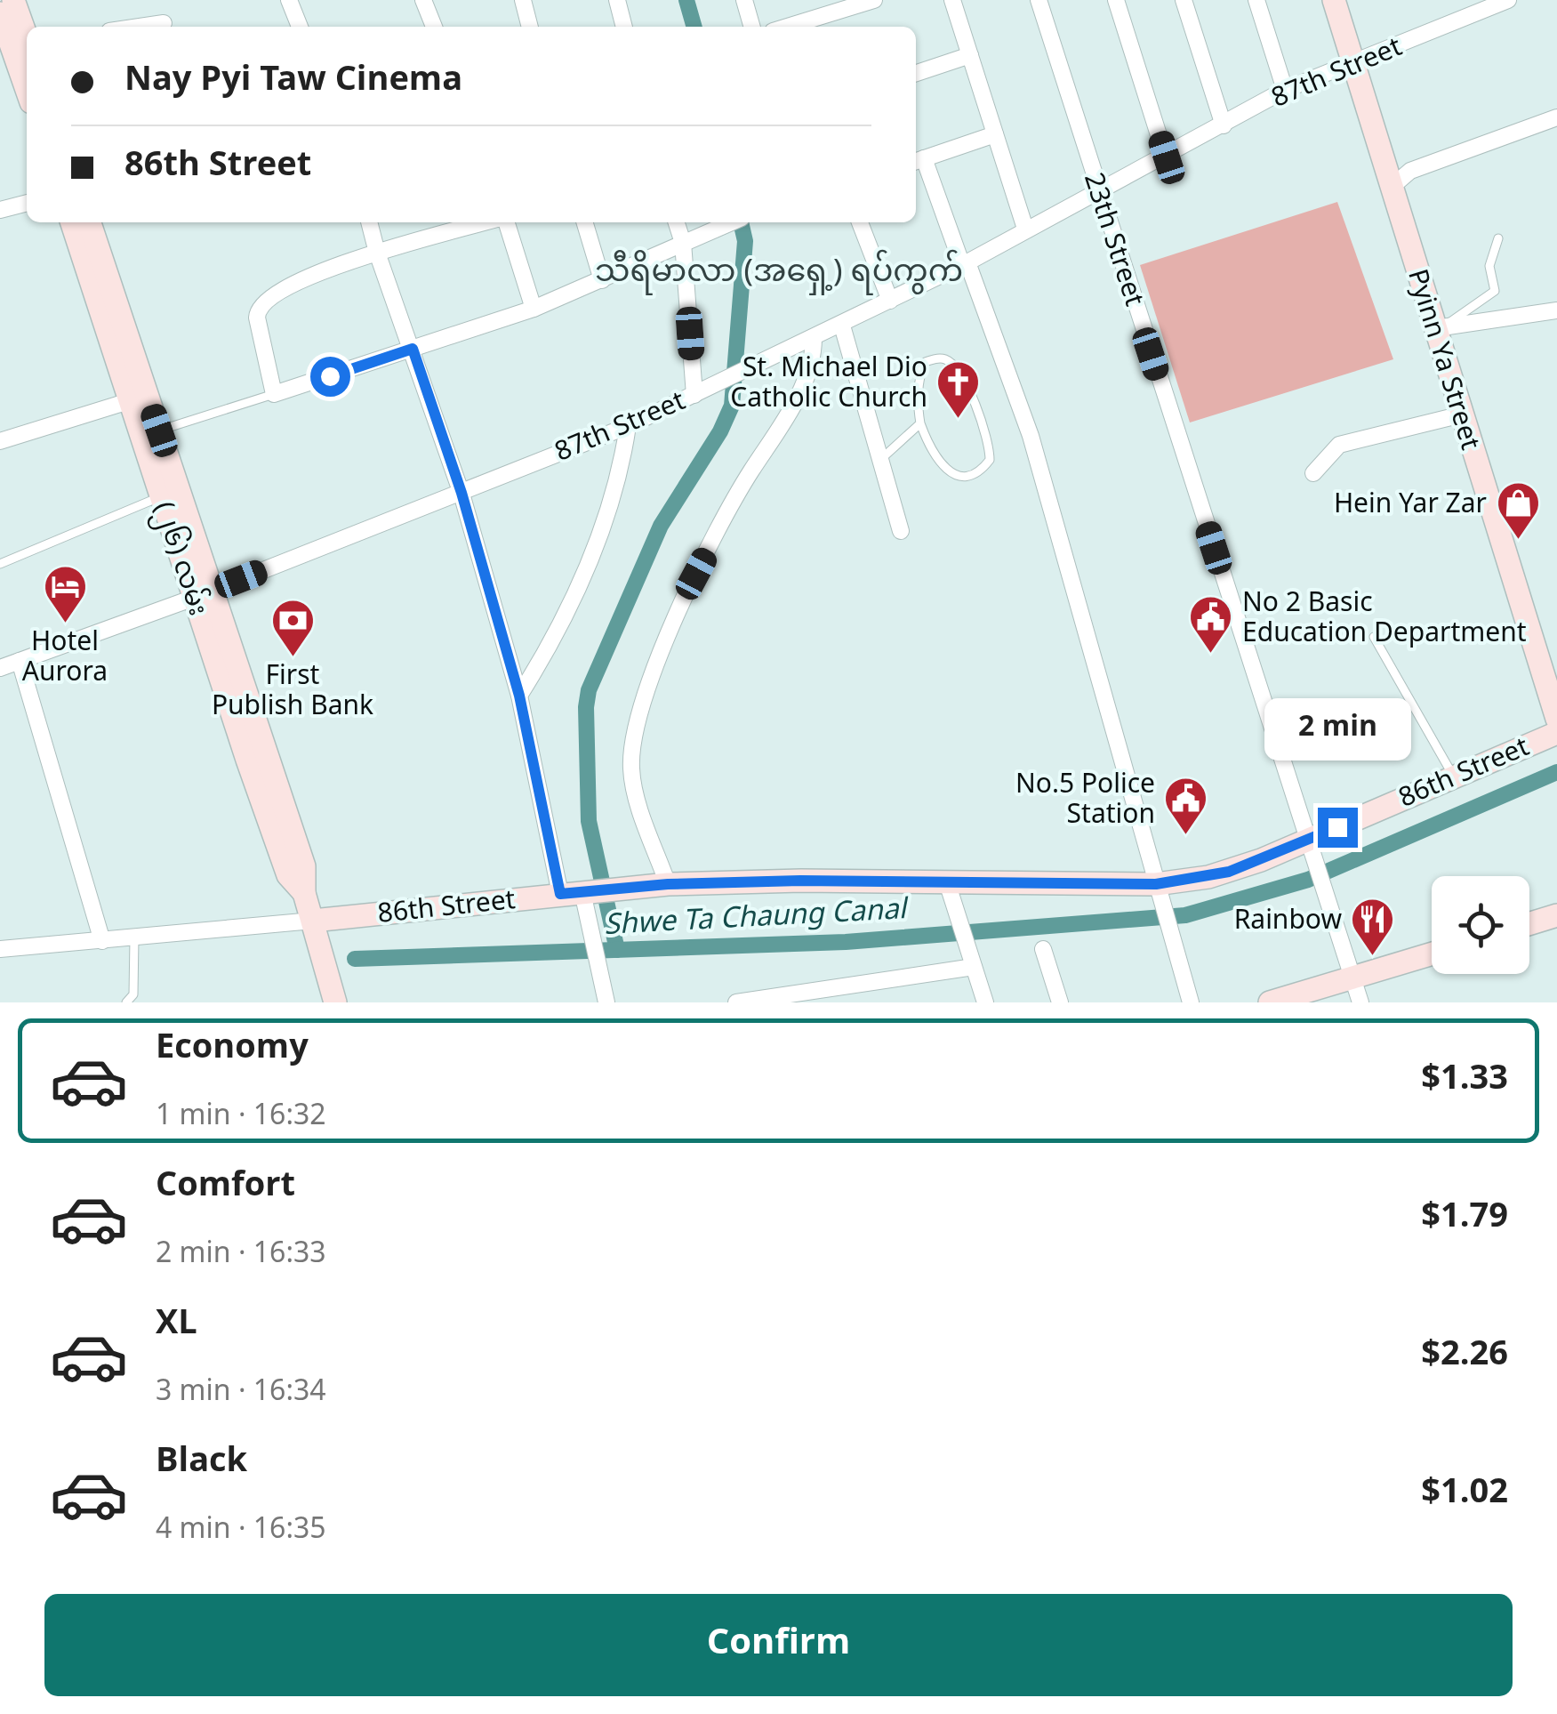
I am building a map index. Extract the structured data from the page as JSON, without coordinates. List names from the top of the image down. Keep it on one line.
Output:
{"streets":{"main road":["Pyinn Ya Street","(၂၆) လမ်း","86th Street"],"street":["87th Street","23th Street"]},"crossings":[["87th Street","23th Street"],["87th Street","Pyinn Ya Street"],["87th Street","(၂၆) လမ်း"],["23th Street","86th Street"],["(၂၆) လမ်း","86th Street"]],"districts":["သီရိမာလာ (အရှေ့) ရပ်ကွက်"],"water":["Shwe Ta Chaung Canal"],"places":{"church":["St. Michael Dio Catholic Church"],"shop":["Hein Yar Zar"],"hotel":["Hotel Aurora"],"public building":["No 2 Basic Education Department","No.5 Police Station"],"bank":["First Publish Bank"],"restaurant":["Rainbow"]},"page":{"banner":["Nay Pyi Taw Cinema","86th Street"],"bubble":"2 min","list":[{"name":"Economy","note":"1 min · 16:32","value":"$1.33"},{"name":"Comfort","note":"2 min · 16:33","value":"$1.79"},{"name":"XL","note":"3 min · 16:34","value":"$2.26"},{"name":"Black","note":"4 min · 16:35","value":"$1.02"}],"buttons":"Confirm"}}
